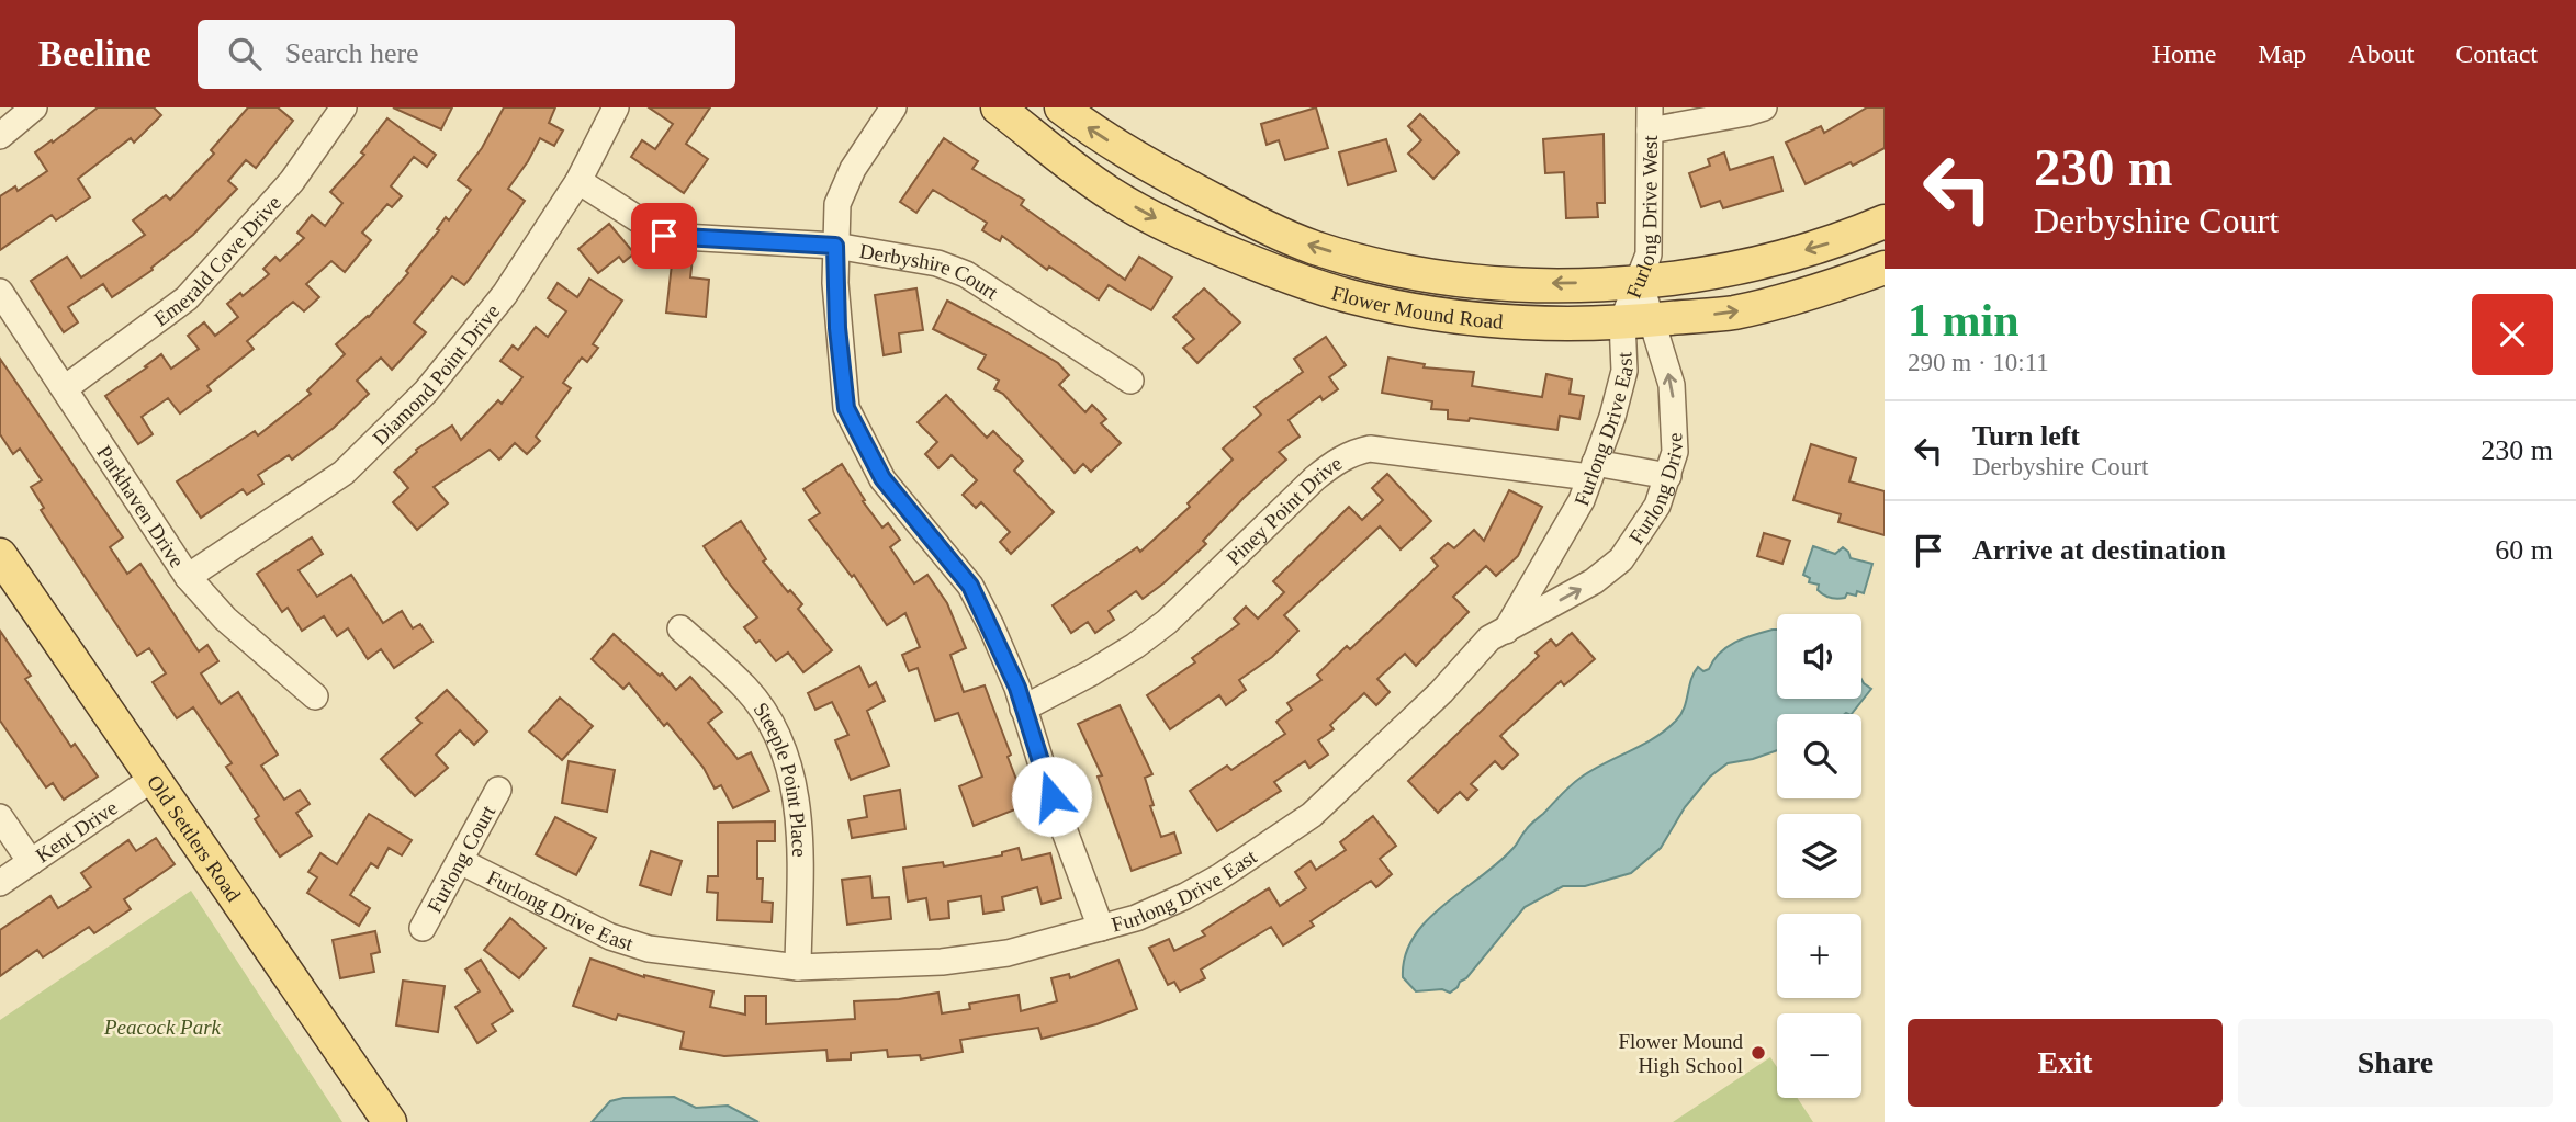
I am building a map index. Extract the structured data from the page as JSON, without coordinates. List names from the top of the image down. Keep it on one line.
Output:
{"streets":{"main road":["Flower Mound Road","Old Settlers Road"],"street":["Furlong Drive West","Emerald Cove Drive","Derbyshire Court","Diamond Point Drive","Furlong Drive East","Furlong Drive","Parkhaven Drive","Piney Point Drive","Steeple Point Place","Kent Drive","Furlong Court"]},"crossings":[["Furlong Drive West","Flower Mound Road"],["Furlong Drive West","Furlong Drive East"],["Furlong Drive West","Furlong Drive"],["Emerald Cove Drive","Parkhaven Drive"],["Derbyshire Court","Diamond Point Drive"],["Flower Mound Road","Furlong Drive East"],["Flower Mound Road","Furlong Drive"],["Diamond Point Drive","Parkhaven Drive"],["Furlong Drive East","Furlong Drive"],["Furlong Drive East","Piney Point Drive"],["Furlong Drive East","Steeple Point Place"],["Furlong Drive East","Furlong Court"],["Furlong Drive","Piney Point Drive"],["Kent Drive","Old Settlers Road"]],"one_way":["Furlong Drive"],"parks":["Peacock Park"],"places":["Flower Mound High School"],"page":{"header":"Beeline","search":"Search here","nav":["Home","Map","About","Contact"],"turn":["230 m","Derbyshire Court"],"heading":["1 min","290 m · 10:11"],"list":[{"name":"Turn left","note":"Derbyshire Court","value":"230 m"},{"name":"Arrive at destination","value":"60 m"}],"map_buttons":["+","−"],"buttons":["Exit","Share"]}}
